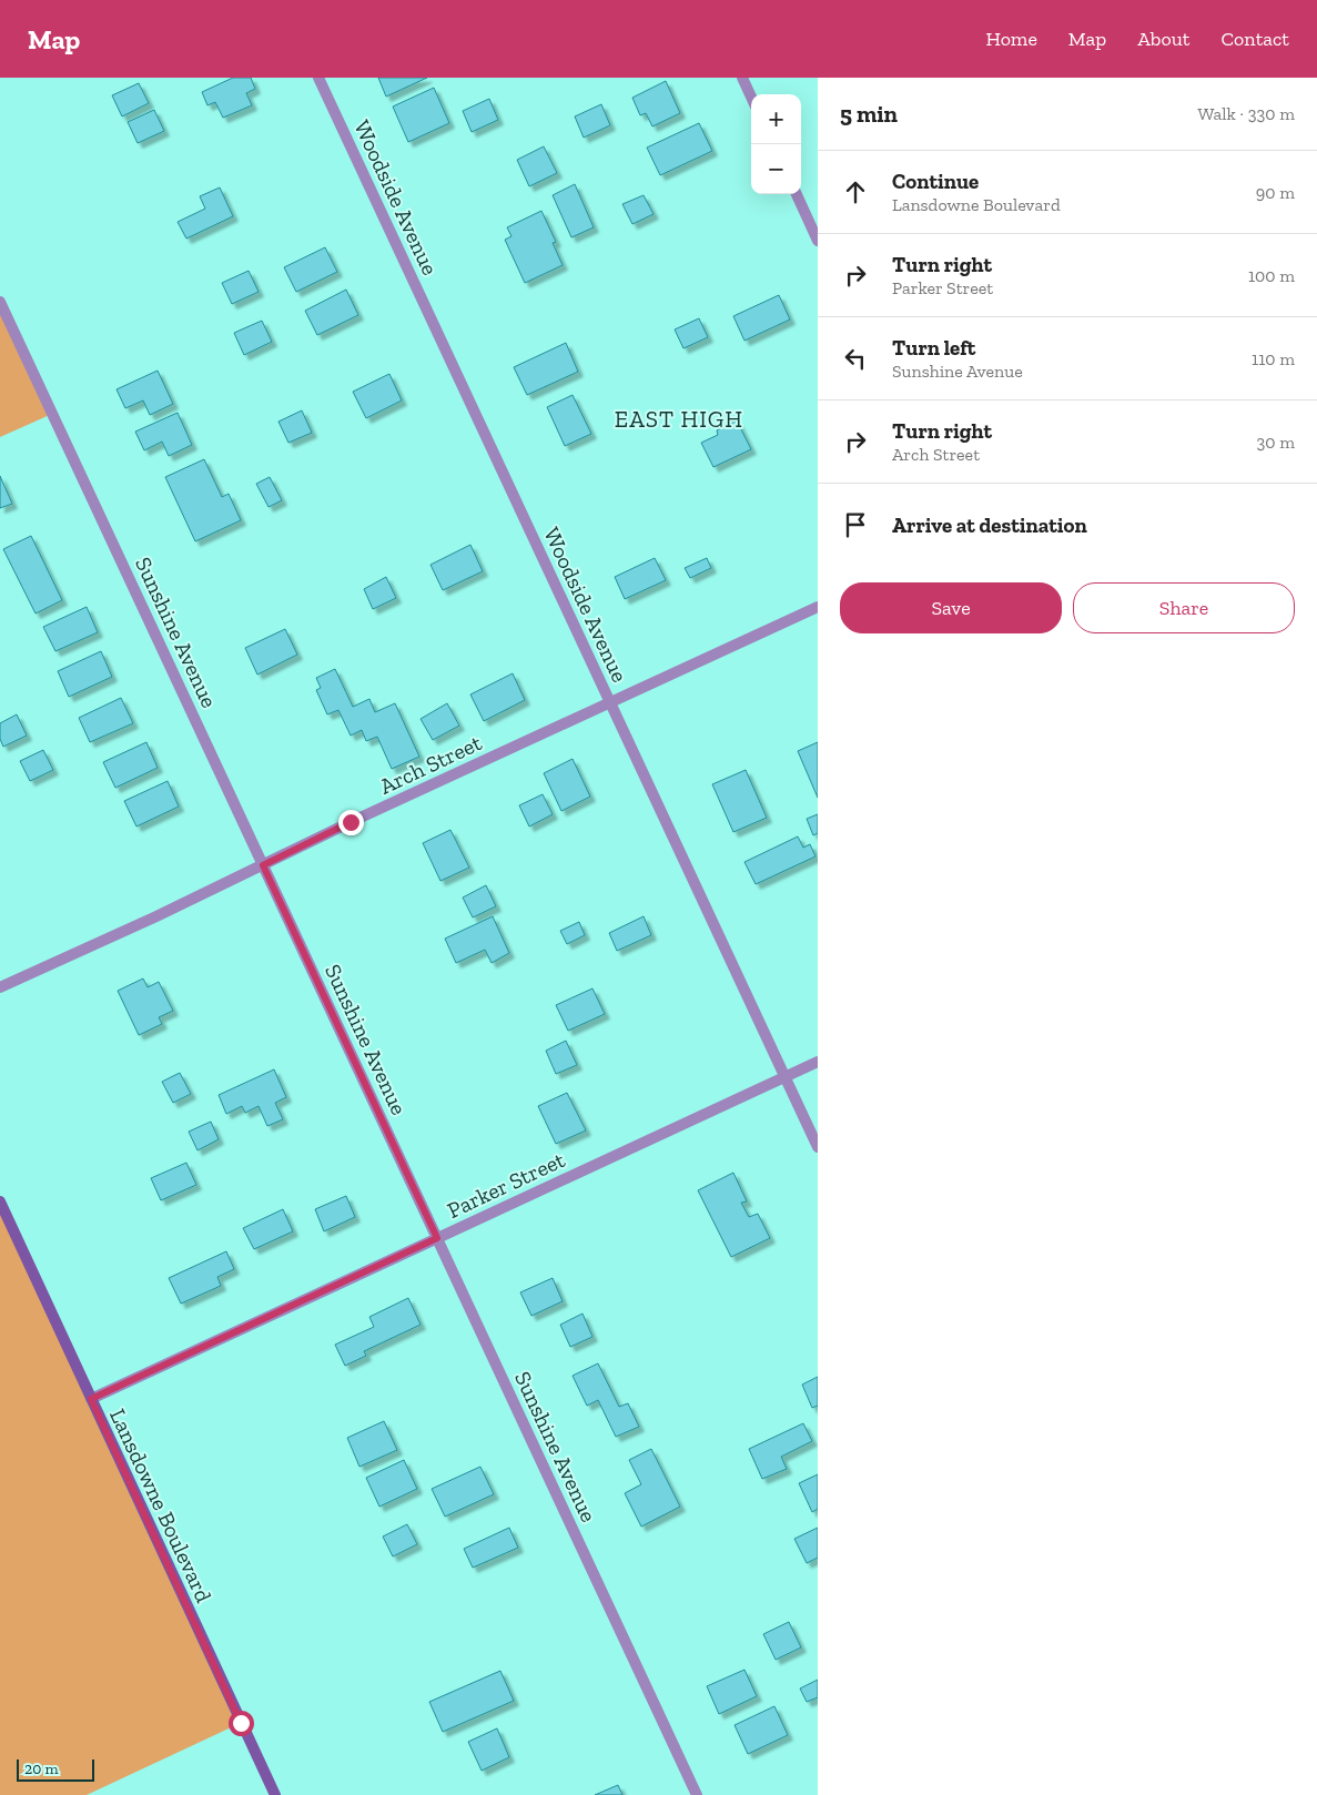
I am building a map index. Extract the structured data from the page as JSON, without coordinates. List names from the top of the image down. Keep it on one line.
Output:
{"streets":{"street":["Woodside Avenue","Sunshine Avenue","Arch Street","Parker Street","Lansdowne Boulevard"]},"crossings":[["Woodside Avenue","Arch Street"],["Woodside Avenue","Parker Street"],["Sunshine Avenue","Arch Street"],["Sunshine Avenue","Parker Street"],["Parker Street","Lansdowne Boulevard"]],"districts":["EAST HIGH"],"scale_bar":"20 m","page":{"header":"Map","nav":["Home","Map","About","Contact"],"heading":["5 min","Walk · 330 m"],"map_buttons":["+","−"],"list":[["Continue","Lansdowne Boulevard","90 m"],["Turn right","Parker Street","100 m"],["Turn left","Sunshine Avenue","110 m"],["Turn right","Arch Street","30 m"],"Arrive at destination"],"buttons":["Save","Share"],"scale":"20 m"}}
